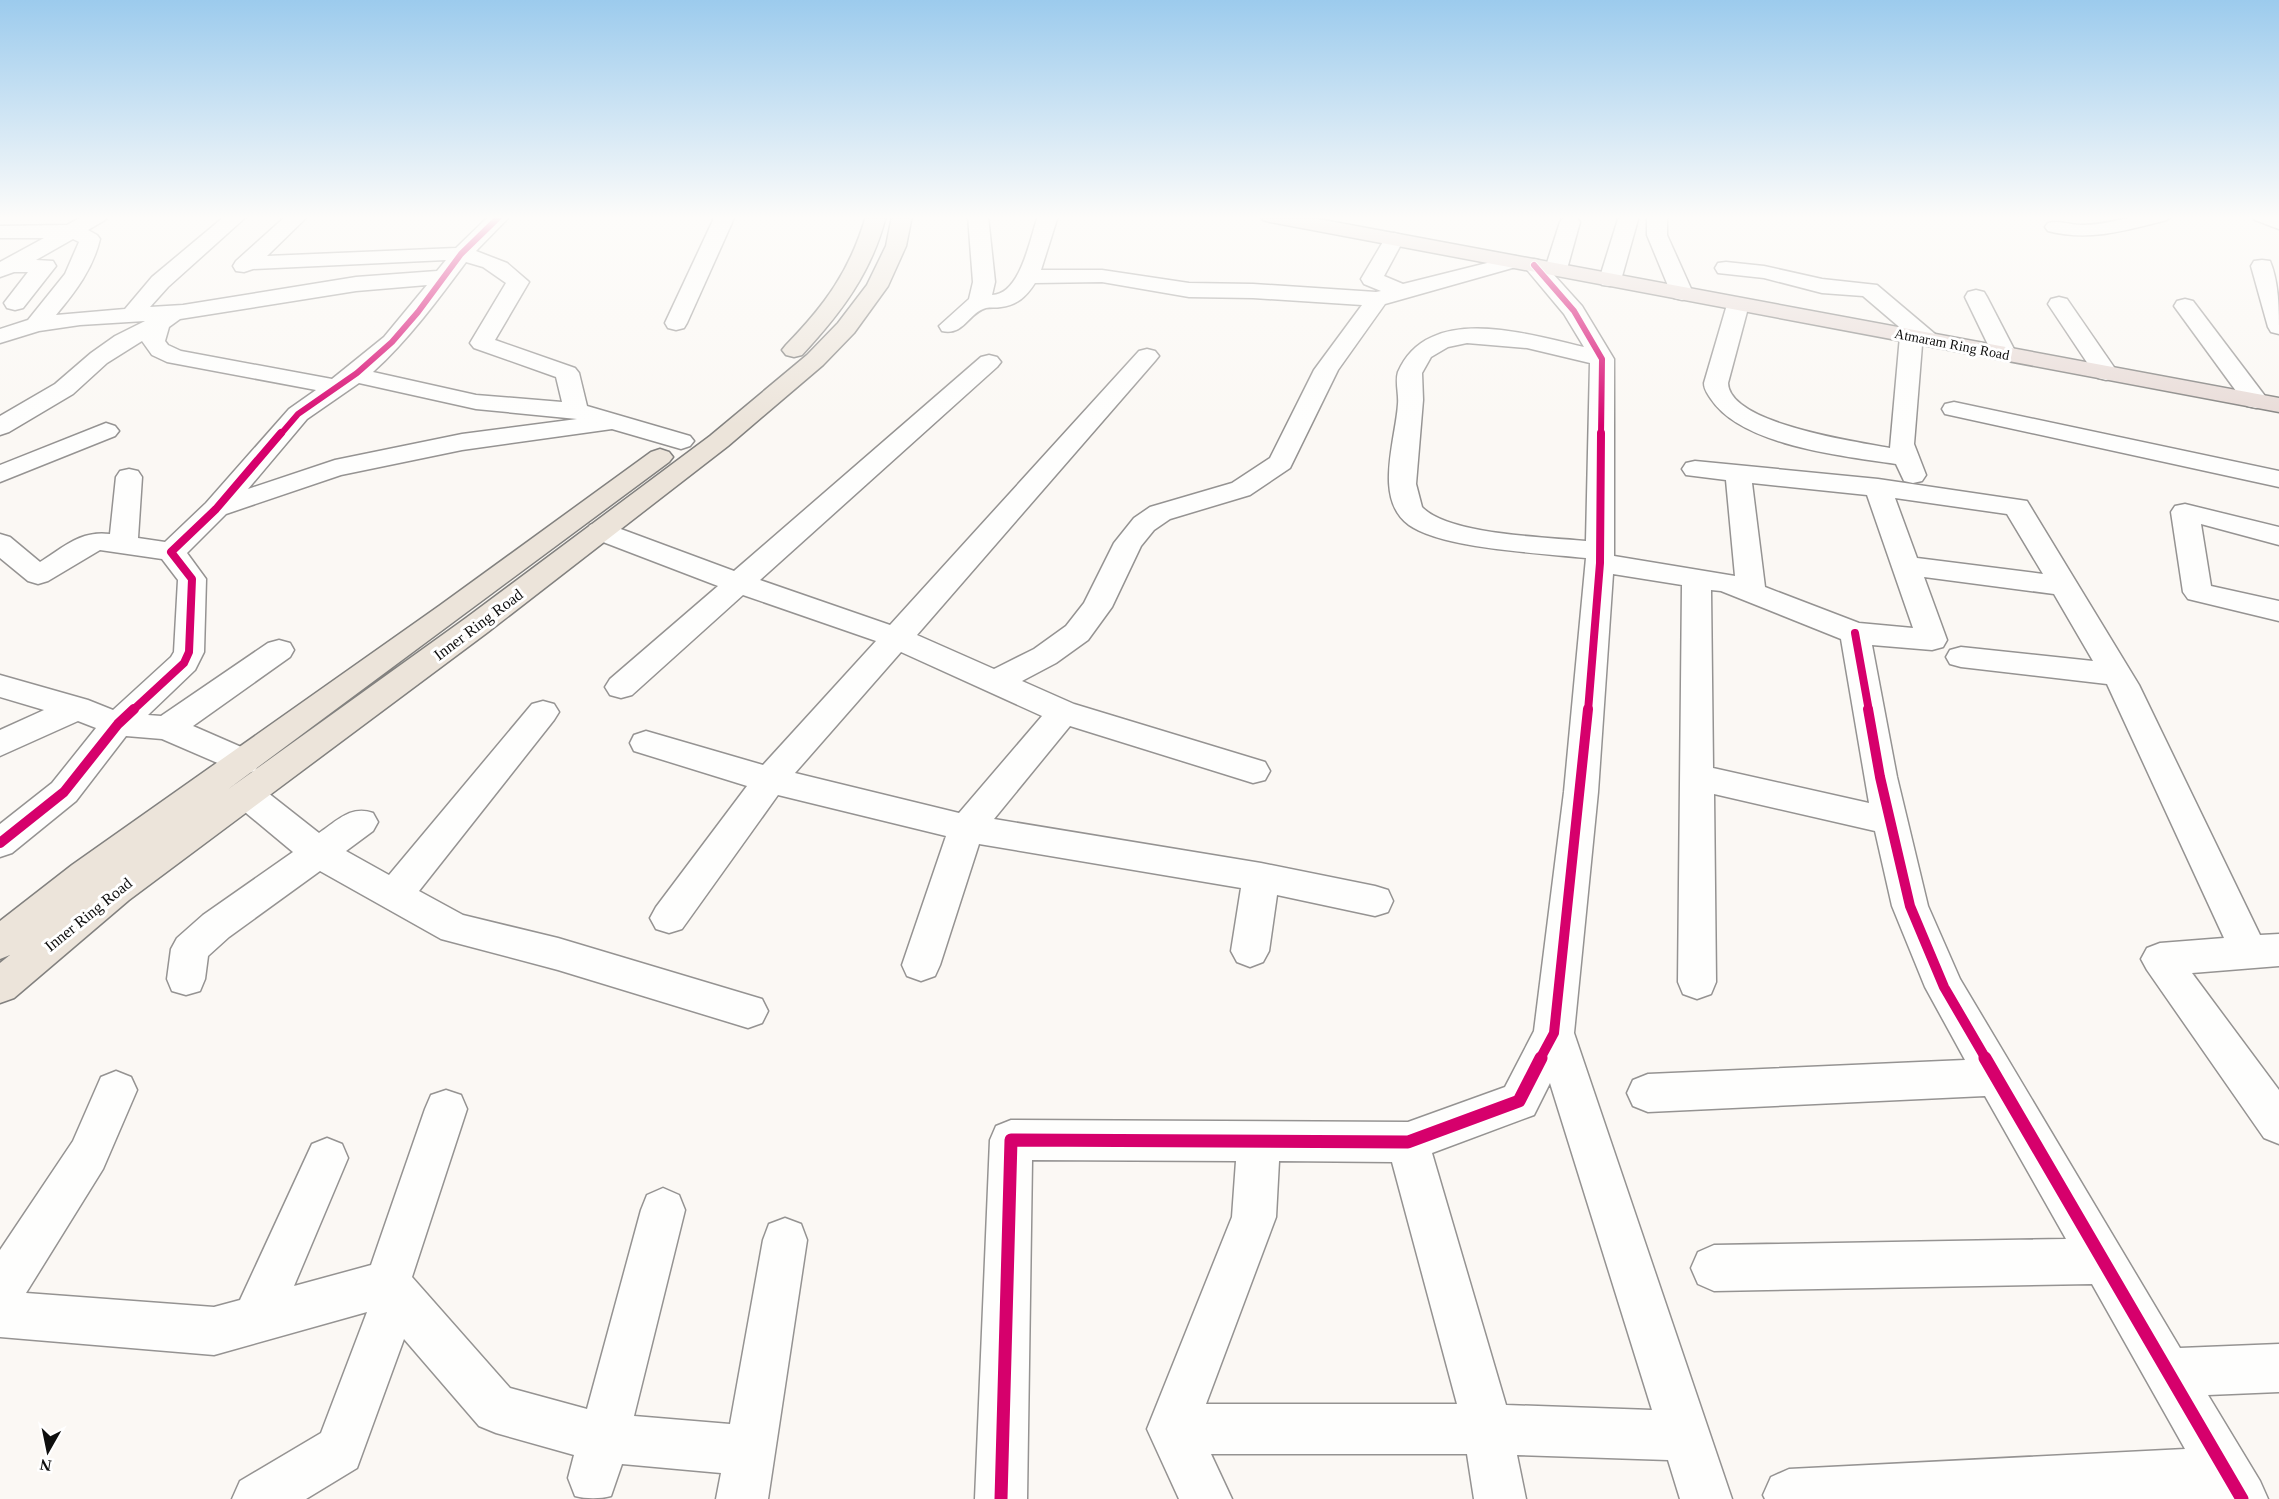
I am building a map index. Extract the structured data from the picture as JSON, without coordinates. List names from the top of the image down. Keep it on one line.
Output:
{"streets":{"highway":["Atmaram Ring Road"],"main road":["Inner Ring Road"]},"north":"bottom"}
